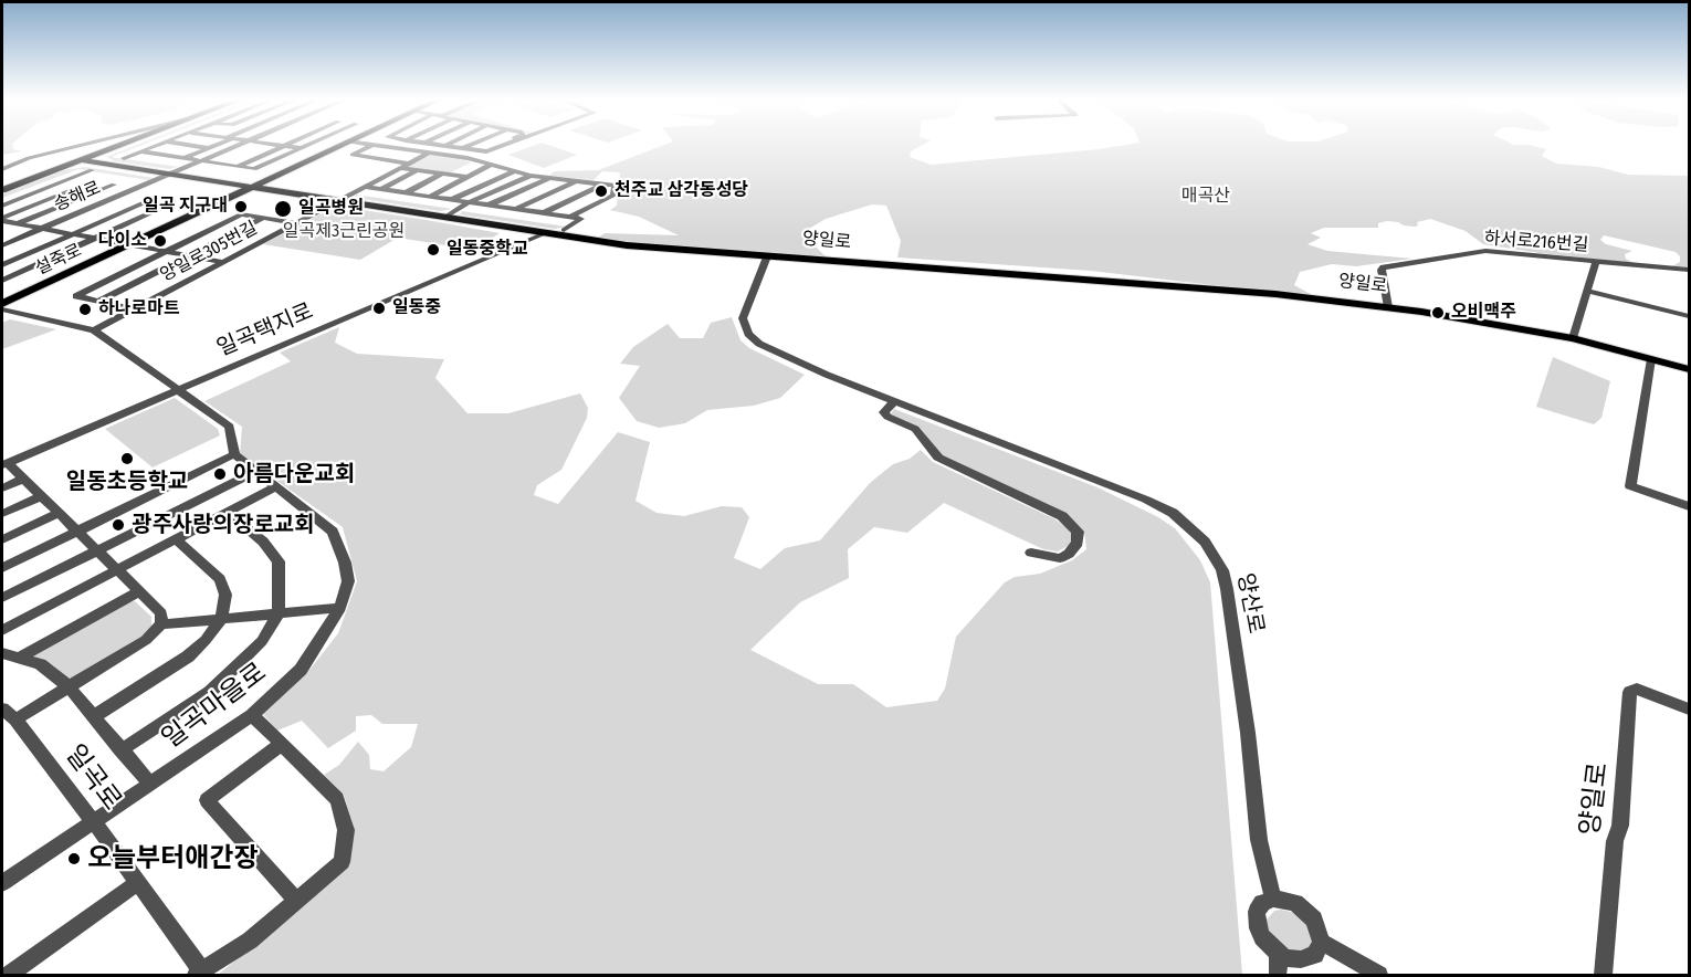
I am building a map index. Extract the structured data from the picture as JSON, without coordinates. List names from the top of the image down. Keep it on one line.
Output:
{"streets":{"main road":["양일로","설죽로"],"street":["송해로","하서로216번길","양일로305번길","일곡택지로","양산로","일곡마을로","일곡로"]},"crossings":[["송해로","설죽로"],["양일로","하서로216번길"],["양일로","양일로305번길"],["양일로","설죽로"],["양일로","일곡택지로"],["양일로","양산로"],["양일로305번길","설죽로"],["일곡마을로","일곡로"]],"parks":["매곡산","일곡제3근린공원"],"places":["천주교 삼각동성당","일곡 지구대","일곡병원","다이소","일동중학교","일동중","하나로마트","오비맥주","일동초등학교","아름다운교회","광주사랑의장로교회","오늘부터애간장"]}
